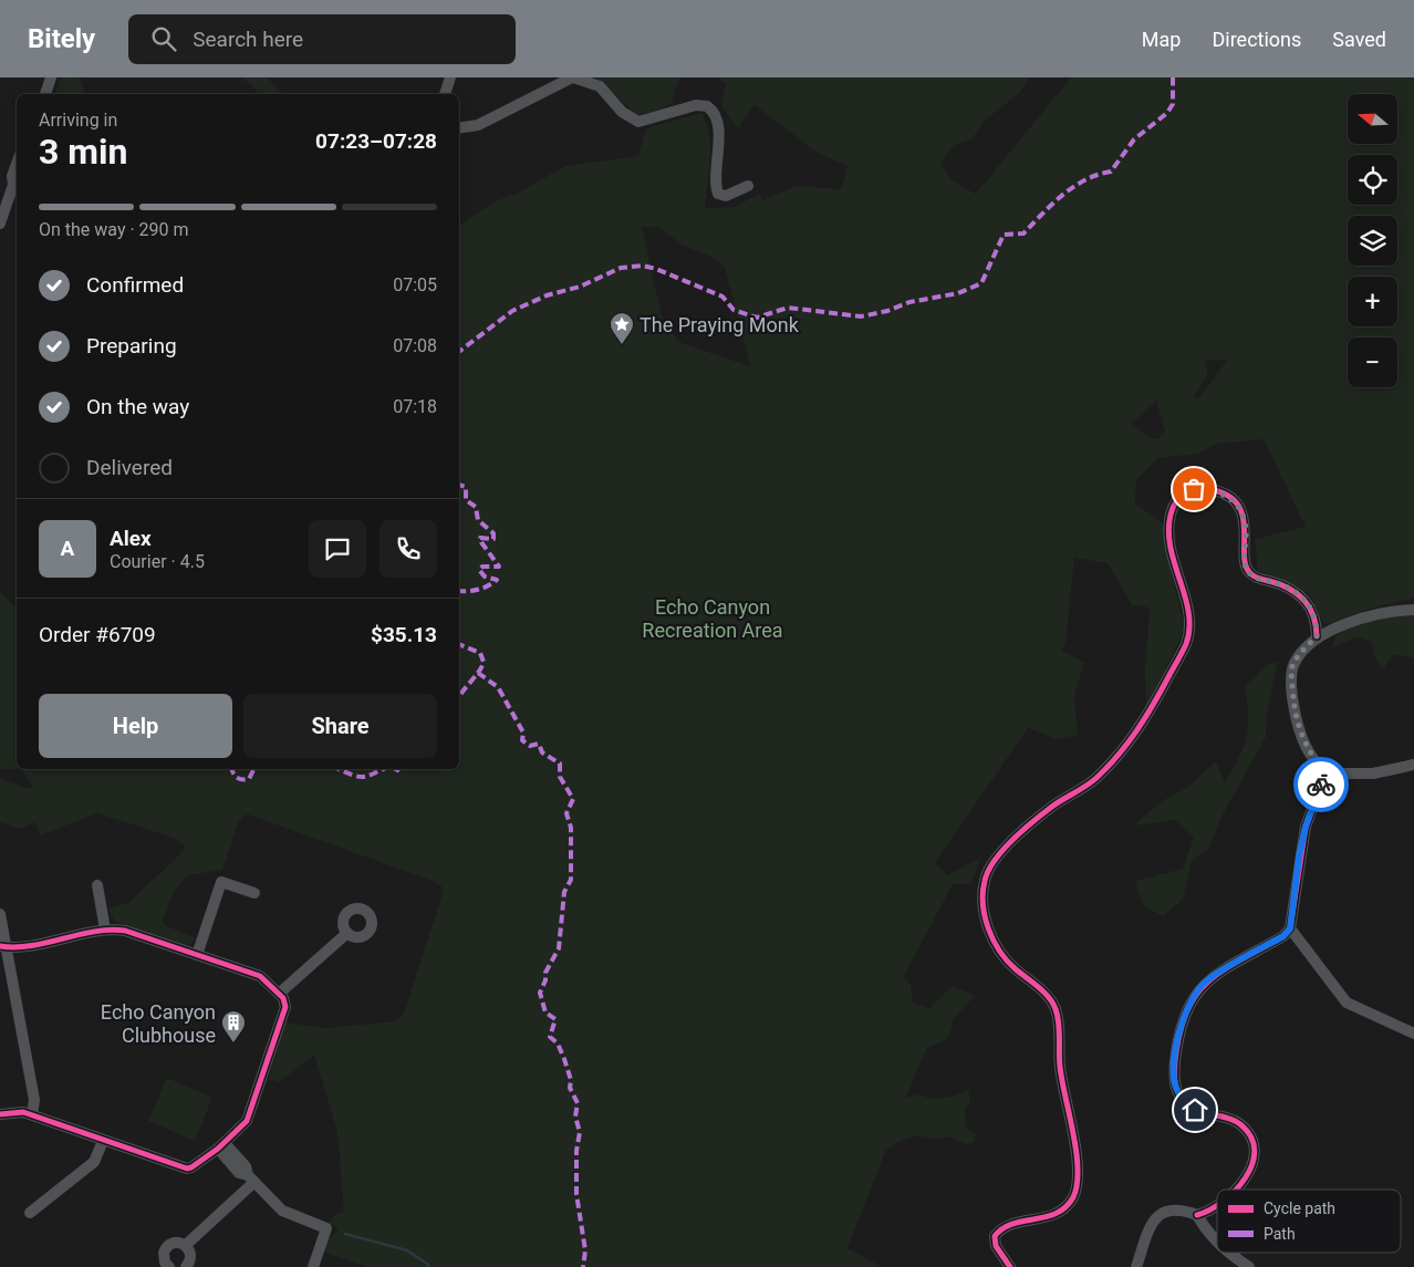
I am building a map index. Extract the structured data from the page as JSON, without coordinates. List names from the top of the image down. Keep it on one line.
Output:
{"parks":["Echo Canyon Recreation Area"],"places":{"place":["The Praying Monk"],"building":["Echo Canyon Clubhouse"]},"legend":["Cycle path","Path"],"north":"left","page":{"header":"Bitely","search":"Search here","nav":["Map","Directions","Saved"],"map_buttons":["+","−"],"heading":["3 min","Arriving in","07:23–07:28"],"panel":["Alex","Courier · 4.5","Order #6709","$35.13"],"bar":"On the way · 290 m","list":[["Confirmed","07:05"],["Preparing","07:08"],["On the way","07:18"],"Delivered"],"round":"A","buttons":["Help","Share"]}}
